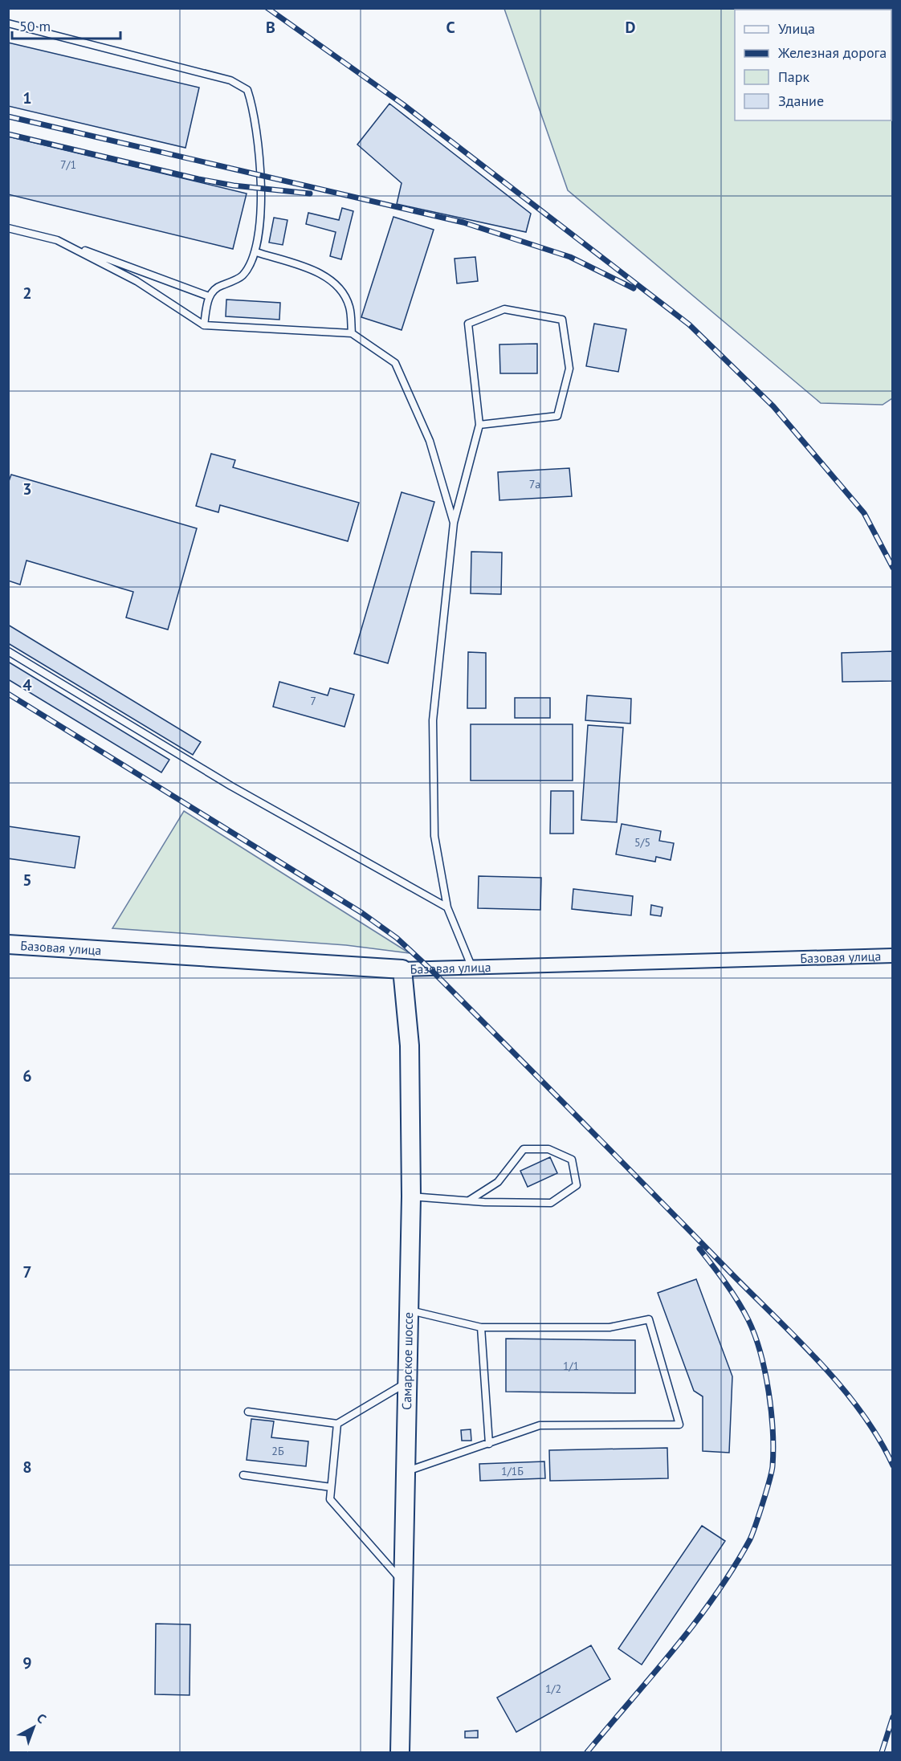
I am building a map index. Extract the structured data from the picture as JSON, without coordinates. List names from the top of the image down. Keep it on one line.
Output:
{"streets":{"street":["Базовая улица","Самарское шоссе"]},"crossings":[["Базовая улица","Самарское шоссе"]],"house_numbers":["7/1","7а","7","5/5","1/1","2Б","1/1Б","1/2"],"legend":["Улица","Железная дорога","Парк","Здание"],"scale_bar":"50 m","north":"top right","grid":{"columns":["B","C","D"],"rows":["1","2","3","4","5","6","7","8","9"]}}
